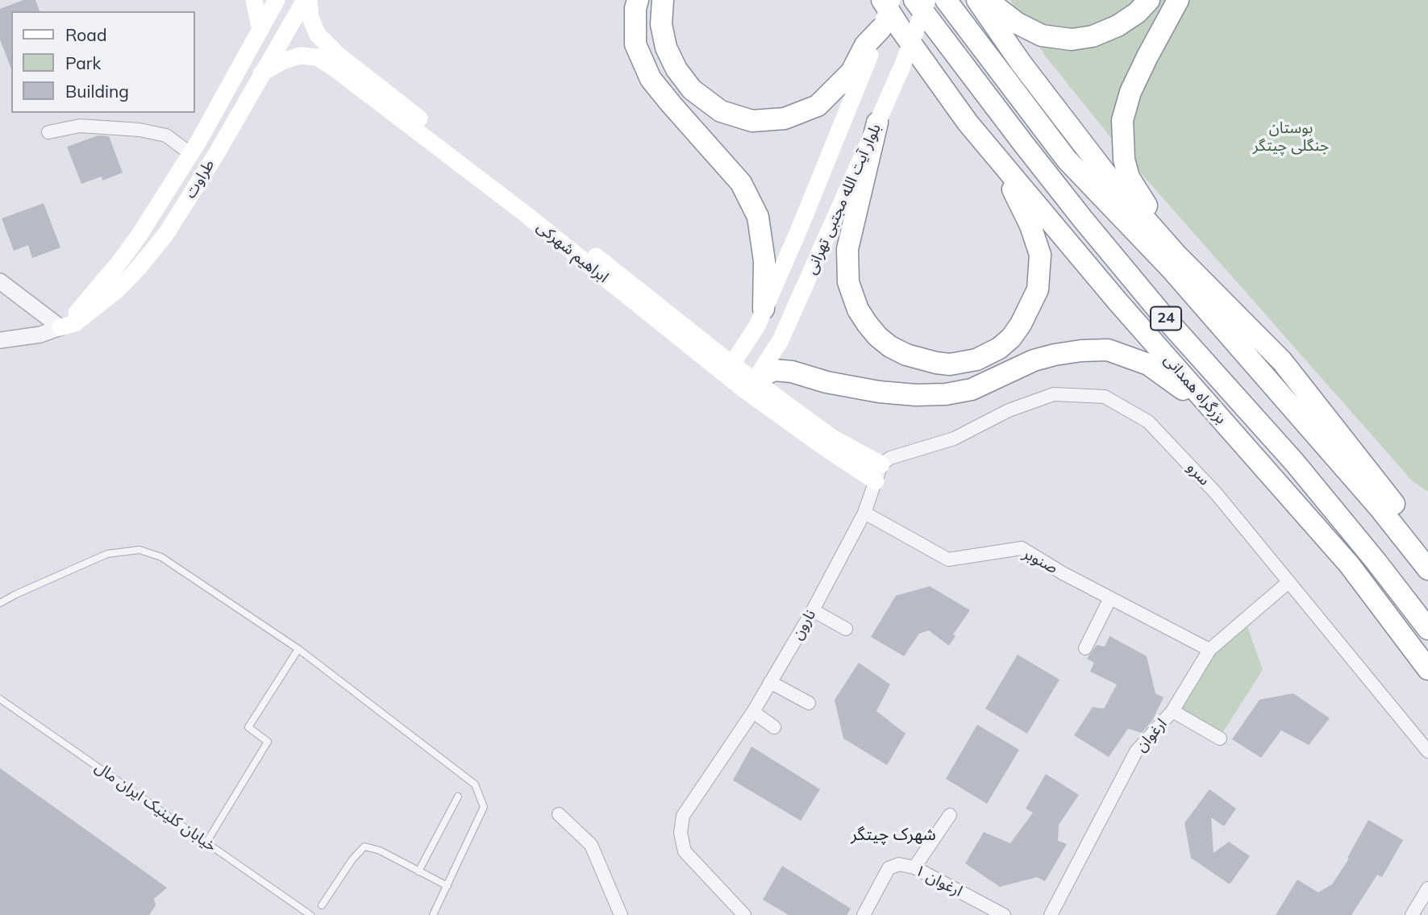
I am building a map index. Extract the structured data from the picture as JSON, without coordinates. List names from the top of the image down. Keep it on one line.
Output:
{"streets":{"highway":["24","بزرگراه همدانی"],"main road":["طراوت","بلوار آیت الله مجتبی تهرانی","ابراهیم شهرکی"],"street":["سرو","صنوبر","نارون","ارغوان","ارغوان ۱"],"lane":["خیابان کلینیک ایران مال"]},"crossings":[["طراوت","ابراهیم شهرکی"],["بلوار آیت الله مجتبی تهرانی","ابراهیم شهرکی"],["بلوار آیت الله مجتبی تهرانی","بزرگراه همدانی"],["ابراهیم شهرکی","سرو"],["ابراهیم شهرکی","نارون"],["سرو","نارون"],["سرو","ارغوان"],["صنوبر","نارون"],["صنوبر","ارغوان"]],"districts":["شهرک چیتگر"],"parks":["بوستان جنگلی چیتگر"],"legend":["Road","Park","Building"]}
